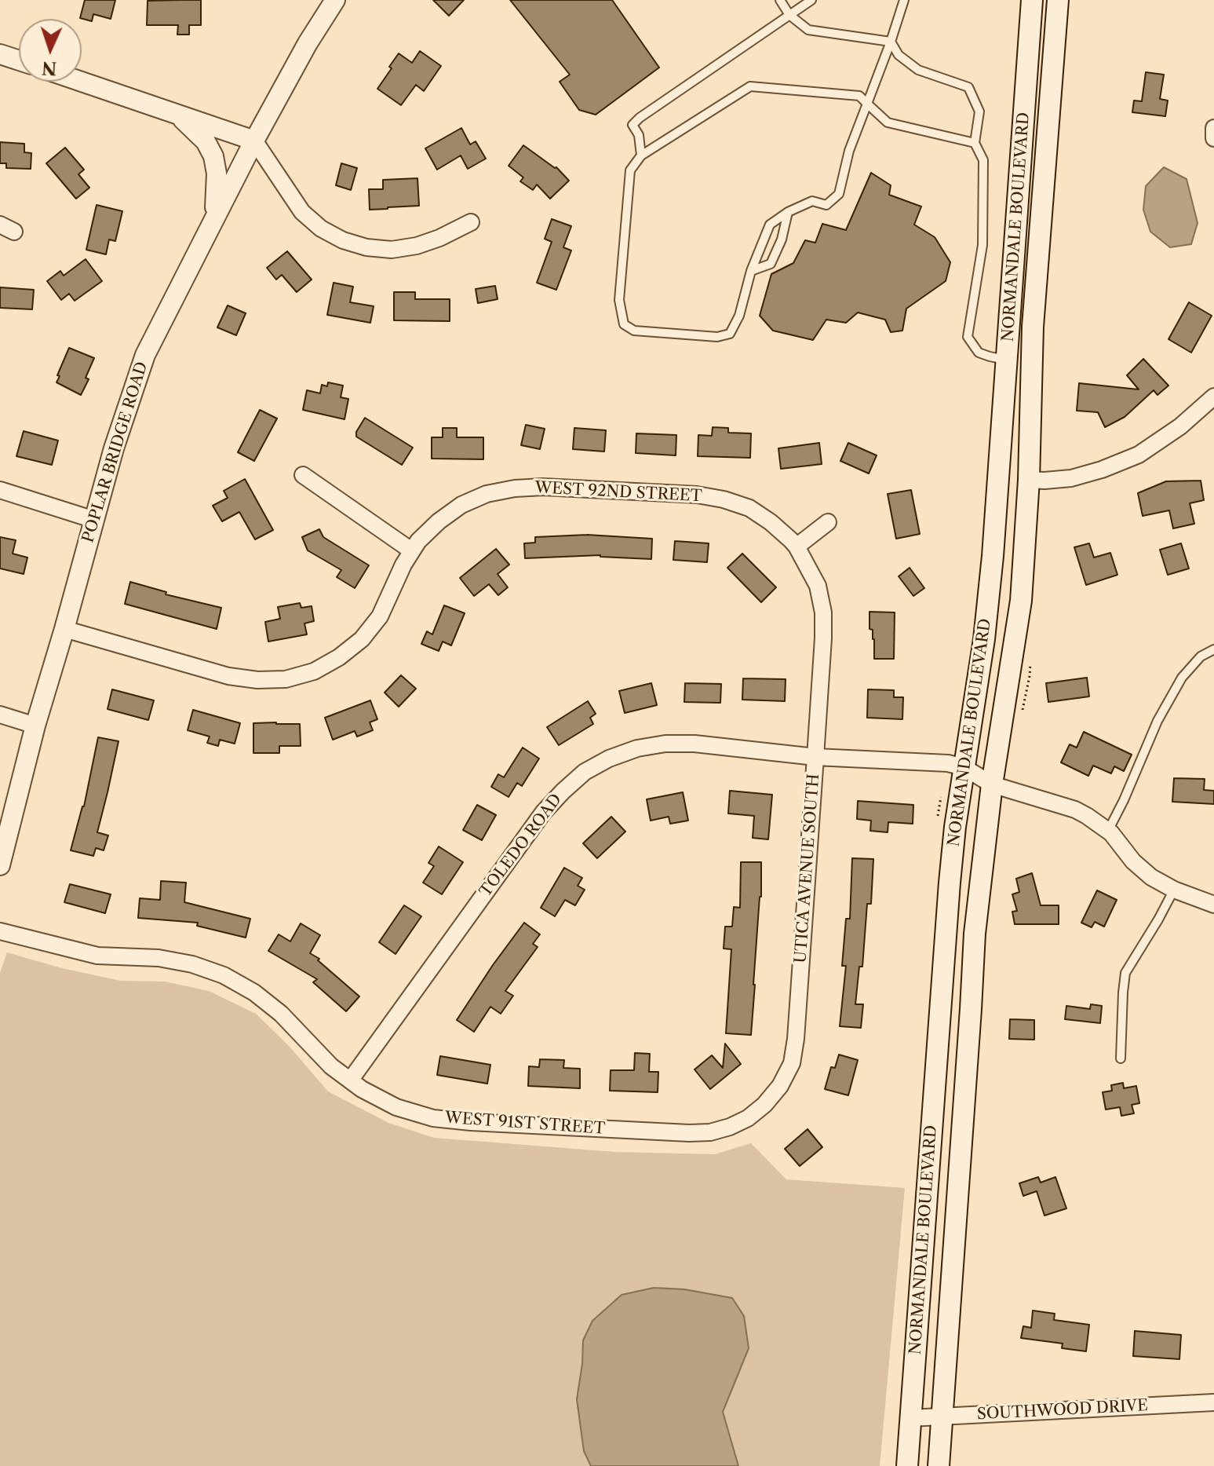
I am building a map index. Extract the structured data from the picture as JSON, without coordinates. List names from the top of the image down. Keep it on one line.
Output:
{"streets":{"main road":["NORMANDALE BOULEVARD"],"street":["POPLAR BRIDGE ROAD","WEST 92ND STREET","TOLEDO ROAD","UTICA AVENUE SOUTH","WEST 91ST STREET","SOUTHWOOD DRIVE"]},"crossings":[["NORMANDALE BOULEVARD","TOLEDO ROAD"],["NORMANDALE BOULEVARD","SOUTHWOOD DRIVE"],["POPLAR BRIDGE ROAD","WEST 92ND STREET"],["WEST 92ND STREET","UTICA AVENUE SOUTH"],["TOLEDO ROAD","UTICA AVENUE SOUTH"],["TOLEDO ROAD","WEST 91ST STREET"],["UTICA AVENUE SOUTH","WEST 91ST STREET"]],"north":"bottom"}
